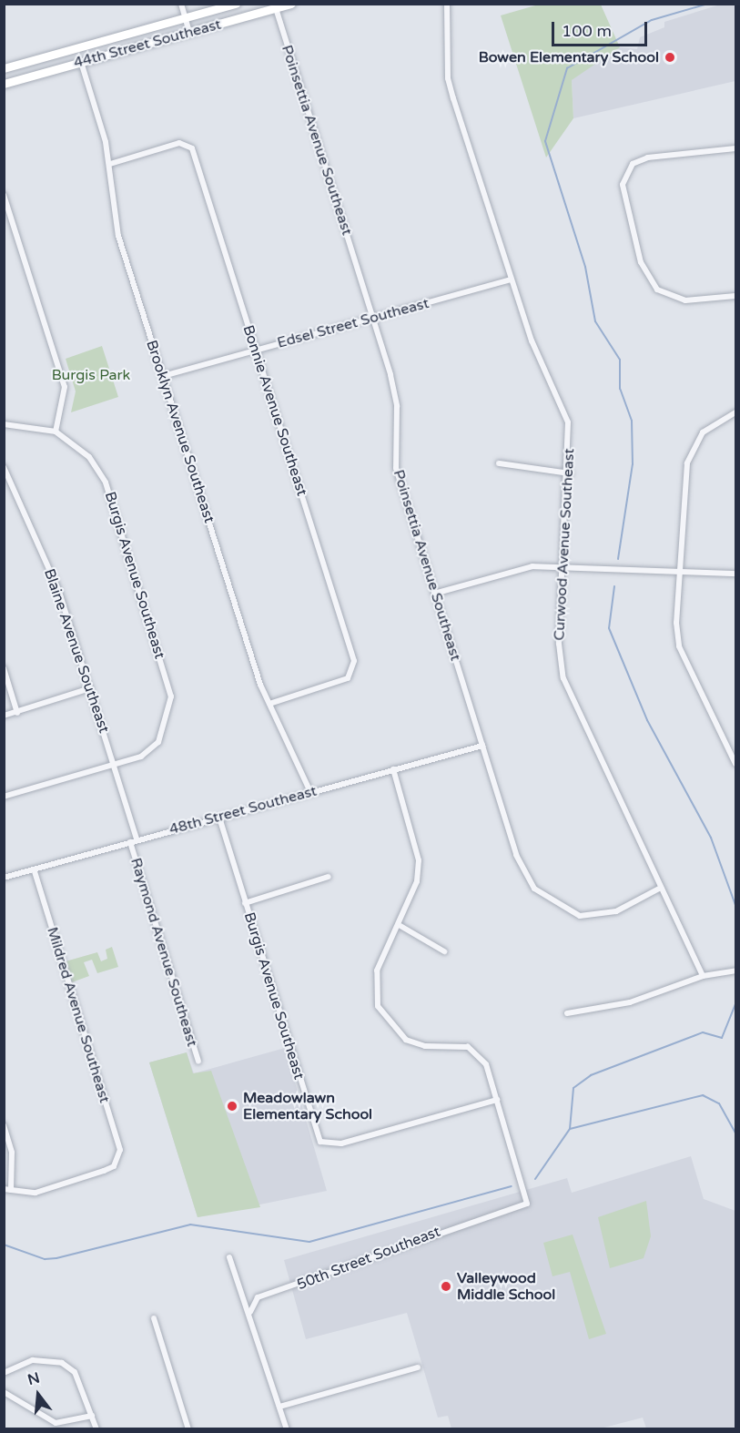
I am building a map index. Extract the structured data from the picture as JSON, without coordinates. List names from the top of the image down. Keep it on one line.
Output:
{"streets":{"main road":["44th Street Southeast"],"street":["Poinsettia Avenue Southeast","Edsel Street Southeast","Bonnie Avenue Southeast","Brooklyn Avenue Southeast","Curwood Avenue Southeast","Burgis Avenue Southeast","Blaine Avenue Southeast","48th Street Southeast","Raymond Avenue Southeast","Mildred Avenue Southeast","50th Street Southeast"]},"crossings":[["44th Street Southeast","Poinsettia Avenue Southeast"],["44th Street Southeast","Brooklyn Avenue Southeast"],["Poinsettia Avenue Southeast","Edsel Street Southeast"],["Poinsettia Avenue Southeast","Curwood Avenue Southeast"],["Poinsettia Avenue Southeast","48th Street Southeast"],["Edsel Street Southeast","Bonnie Avenue Southeast"],["Edsel Street Southeast","Brooklyn Avenue Southeast"],["Edsel Street Southeast","Curwood Avenue Southeast"],["Bonnie Avenue Southeast","Brooklyn Avenue Southeast"],["Brooklyn Avenue Southeast","48th Street Southeast"],["Burgis Avenue Southeast","Blaine Avenue Southeast"],["Burgis Avenue Southeast","48th Street Southeast"],["Burgis Avenue Southeast","50th Street Southeast"],["Blaine Avenue Southeast","48th Street Southeast"],["48th Street Southeast","Raymond Avenue Southeast"],["48th Street Southeast","Mildred Avenue Southeast"]],"parks":["Burgis Park"],"places":["Bowen Elementary School","Meadowlawn Elementary School","Valleywood Middle School"],"scale_bar":"100 m","north":"top"}
